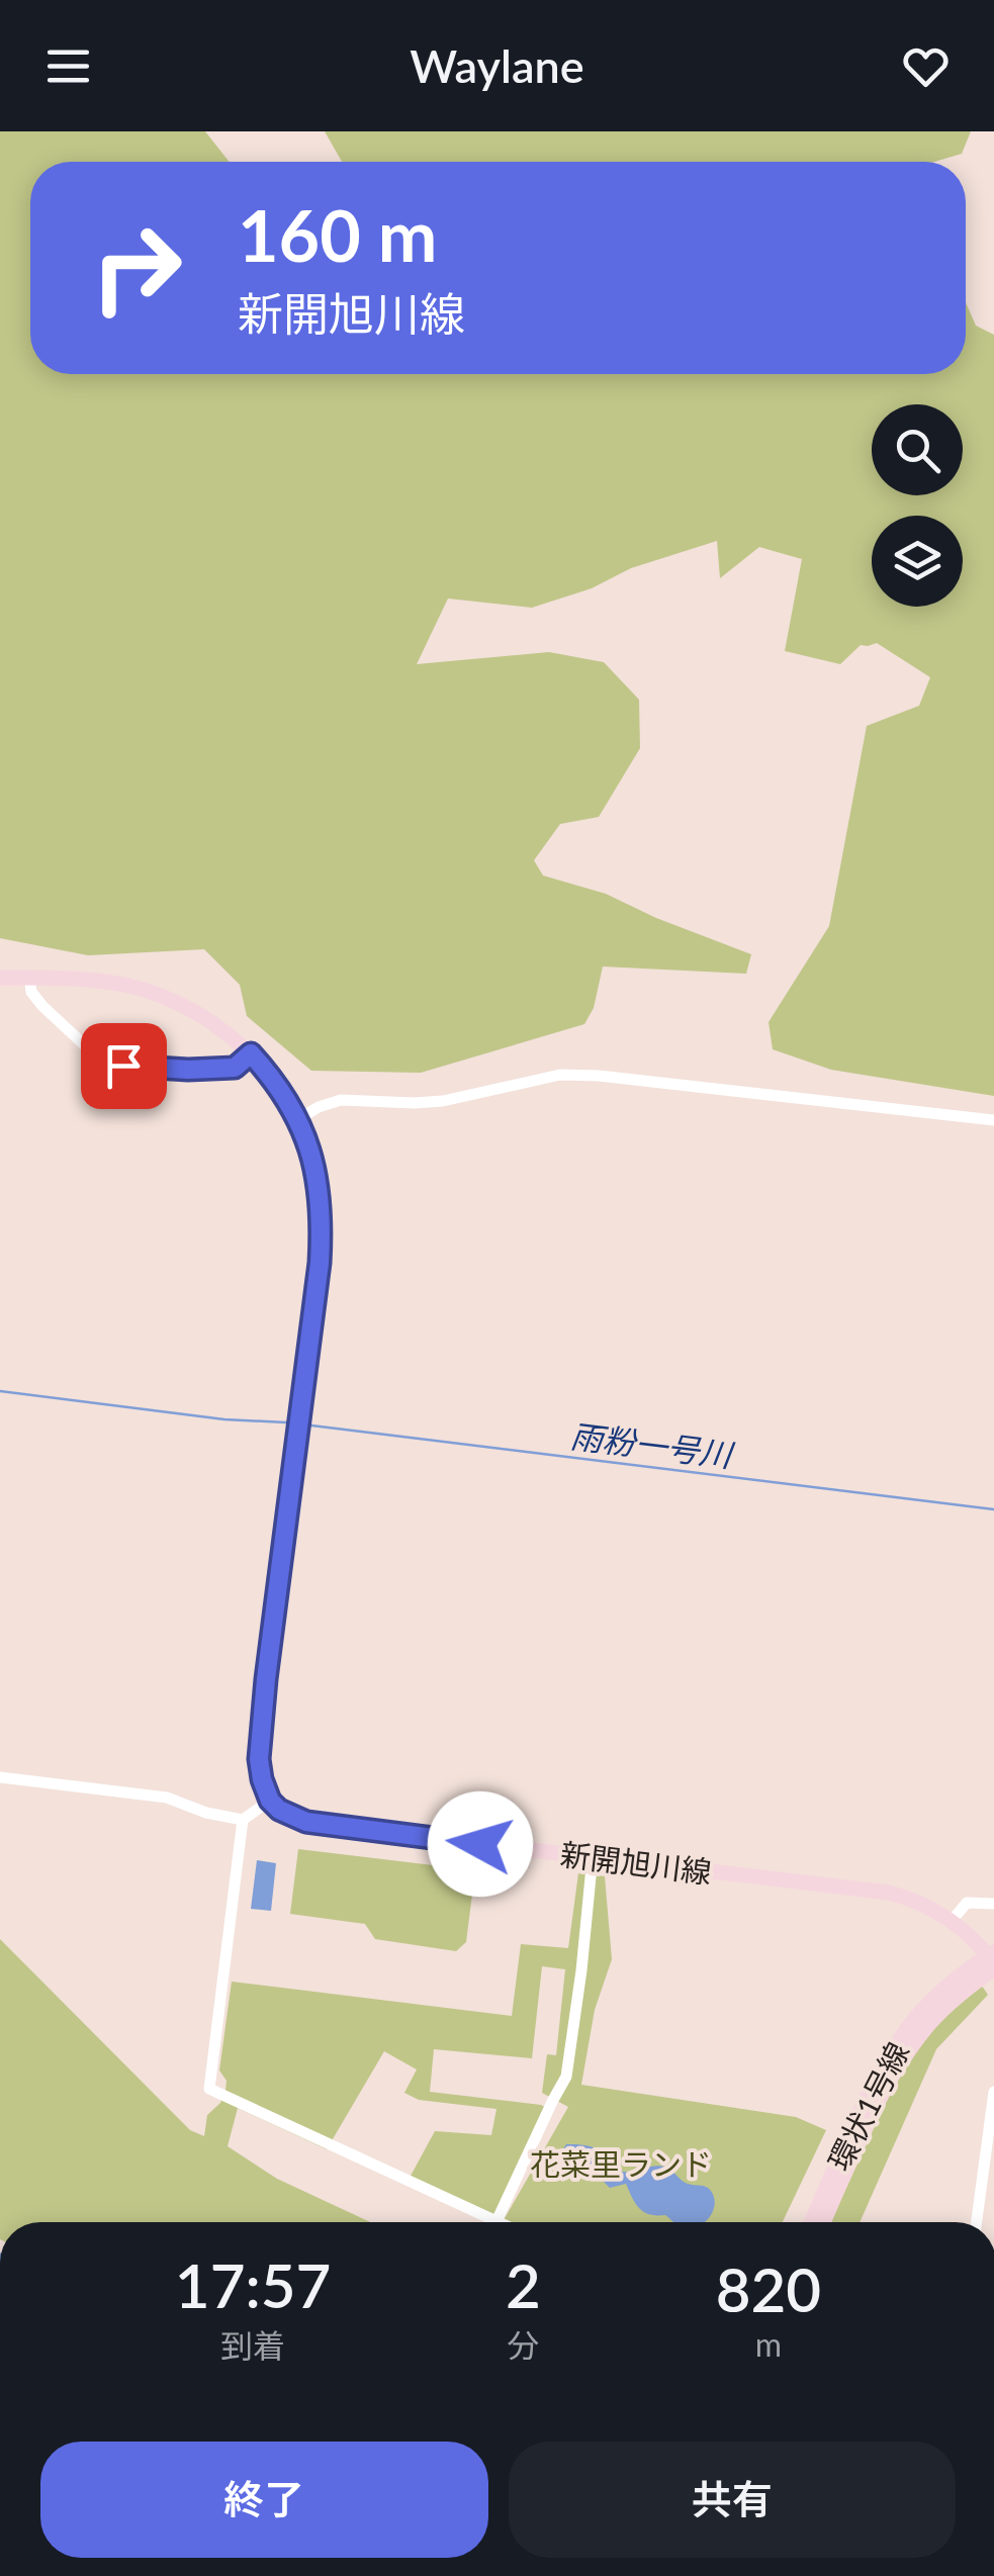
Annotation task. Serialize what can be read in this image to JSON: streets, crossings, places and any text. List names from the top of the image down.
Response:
{
  "streets": {
    "main road": ["新開旭川線", "環状1号線"]
  },
  "crossings": [
    ["新開旭川線", "環状1号線"]
  ],
  "water": ["雨粉一号川"],
  "parks": ["花菜里ランド"],
  "page": {
    "header": "Waylane",
    "turn": ["160 m", "新開旭川線"],
    "eta": [
      "17:57",
      "到着",
      "2",
      "分",
      "820",
      "m"
    ],
    "buttons": ["終了", "共有"]
  }
}
